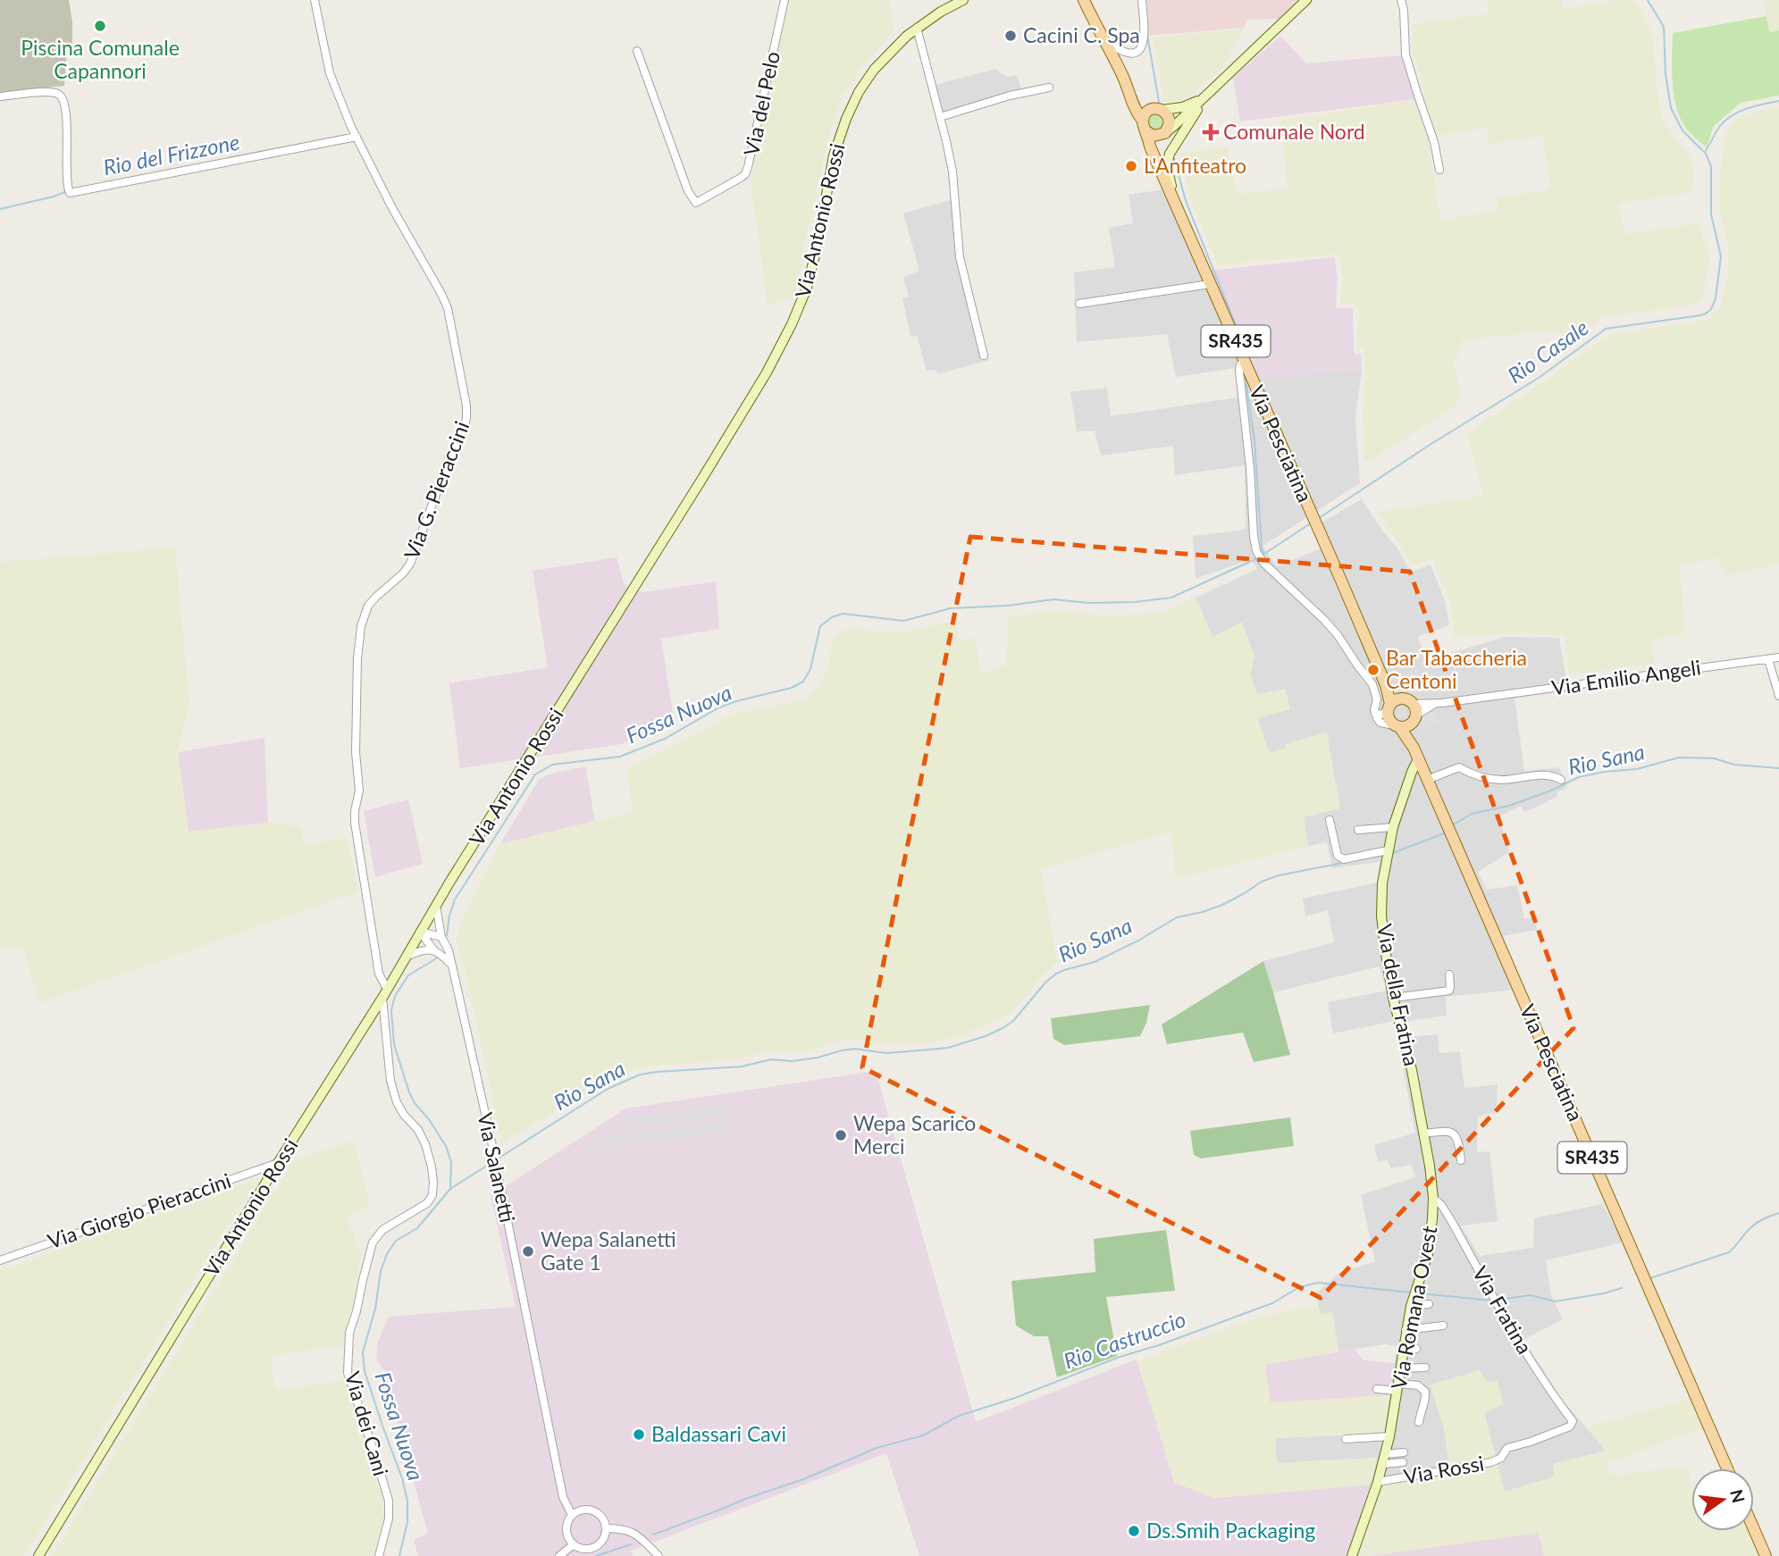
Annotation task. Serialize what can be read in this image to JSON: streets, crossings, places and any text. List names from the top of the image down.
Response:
{
  "streets": {
    "main road": [
      "Via Antonio Rossi",
      "SR435",
      "Via Pesciatina",
      "Via della Fratina",
      "Via Romana Ovest"
    ],
    "street": [
      "Via del Pelo",
      "Via G. Pieraccini",
      "Via Emilio Angeli",
      "Via Salanetti",
      "Via Giorgio Pieraccini",
      "Via Fratina",
      "Via dei Cani",
      "Via Rossi"
    ]
  },
  "crossings": [
    ["Via Antonio Rossi", "Via G. Pieraccini"],
    ["Via Antonio Rossi", "Via Salanetti"],
    ["Via Antonio Rossi", "Via Giorgio Pieraccini"],
    ["Via Antonio Rossi", "Via dei Cani"],
    ["Via Pesciatina", "Via Emilio Angeli"],
    ["Via Pesciatina", "Via della Fratina"],
    ["Via G. Pieraccini", "Via dei Cani"],
    ["Via della Fratina", "Via Romana Ovest"],
    ["Via della Fratina", "Via Fratina"],
    ["Via Romana Ovest", "Via Fratina"],
    ["Via Romana Ovest", "Via Rossi"],
    ["Via Fratina", "Via Rossi"]
  ],
  "water": [
    "Rio del Frizzone",
    "Rio Casale",
    "Fossa Nuova",
    "Rio Sana",
    "Rio Castruccio"
  ],
  "places": {
    "other": [
      "Piscina Comunale Capannori",
      "Cacini C. Spa",
      "L'Anfiteatro",
      "Bar Tabaccheria Centoni",
      "Wepa Scarico Merci",
      "Wepa Salanetti Gate 1",
      "Baldassari Cavi",
      "Ds.Smih Packaging"
    ],
    "health": ["Comunale Nord"]
  },
  "north": "right"
}
